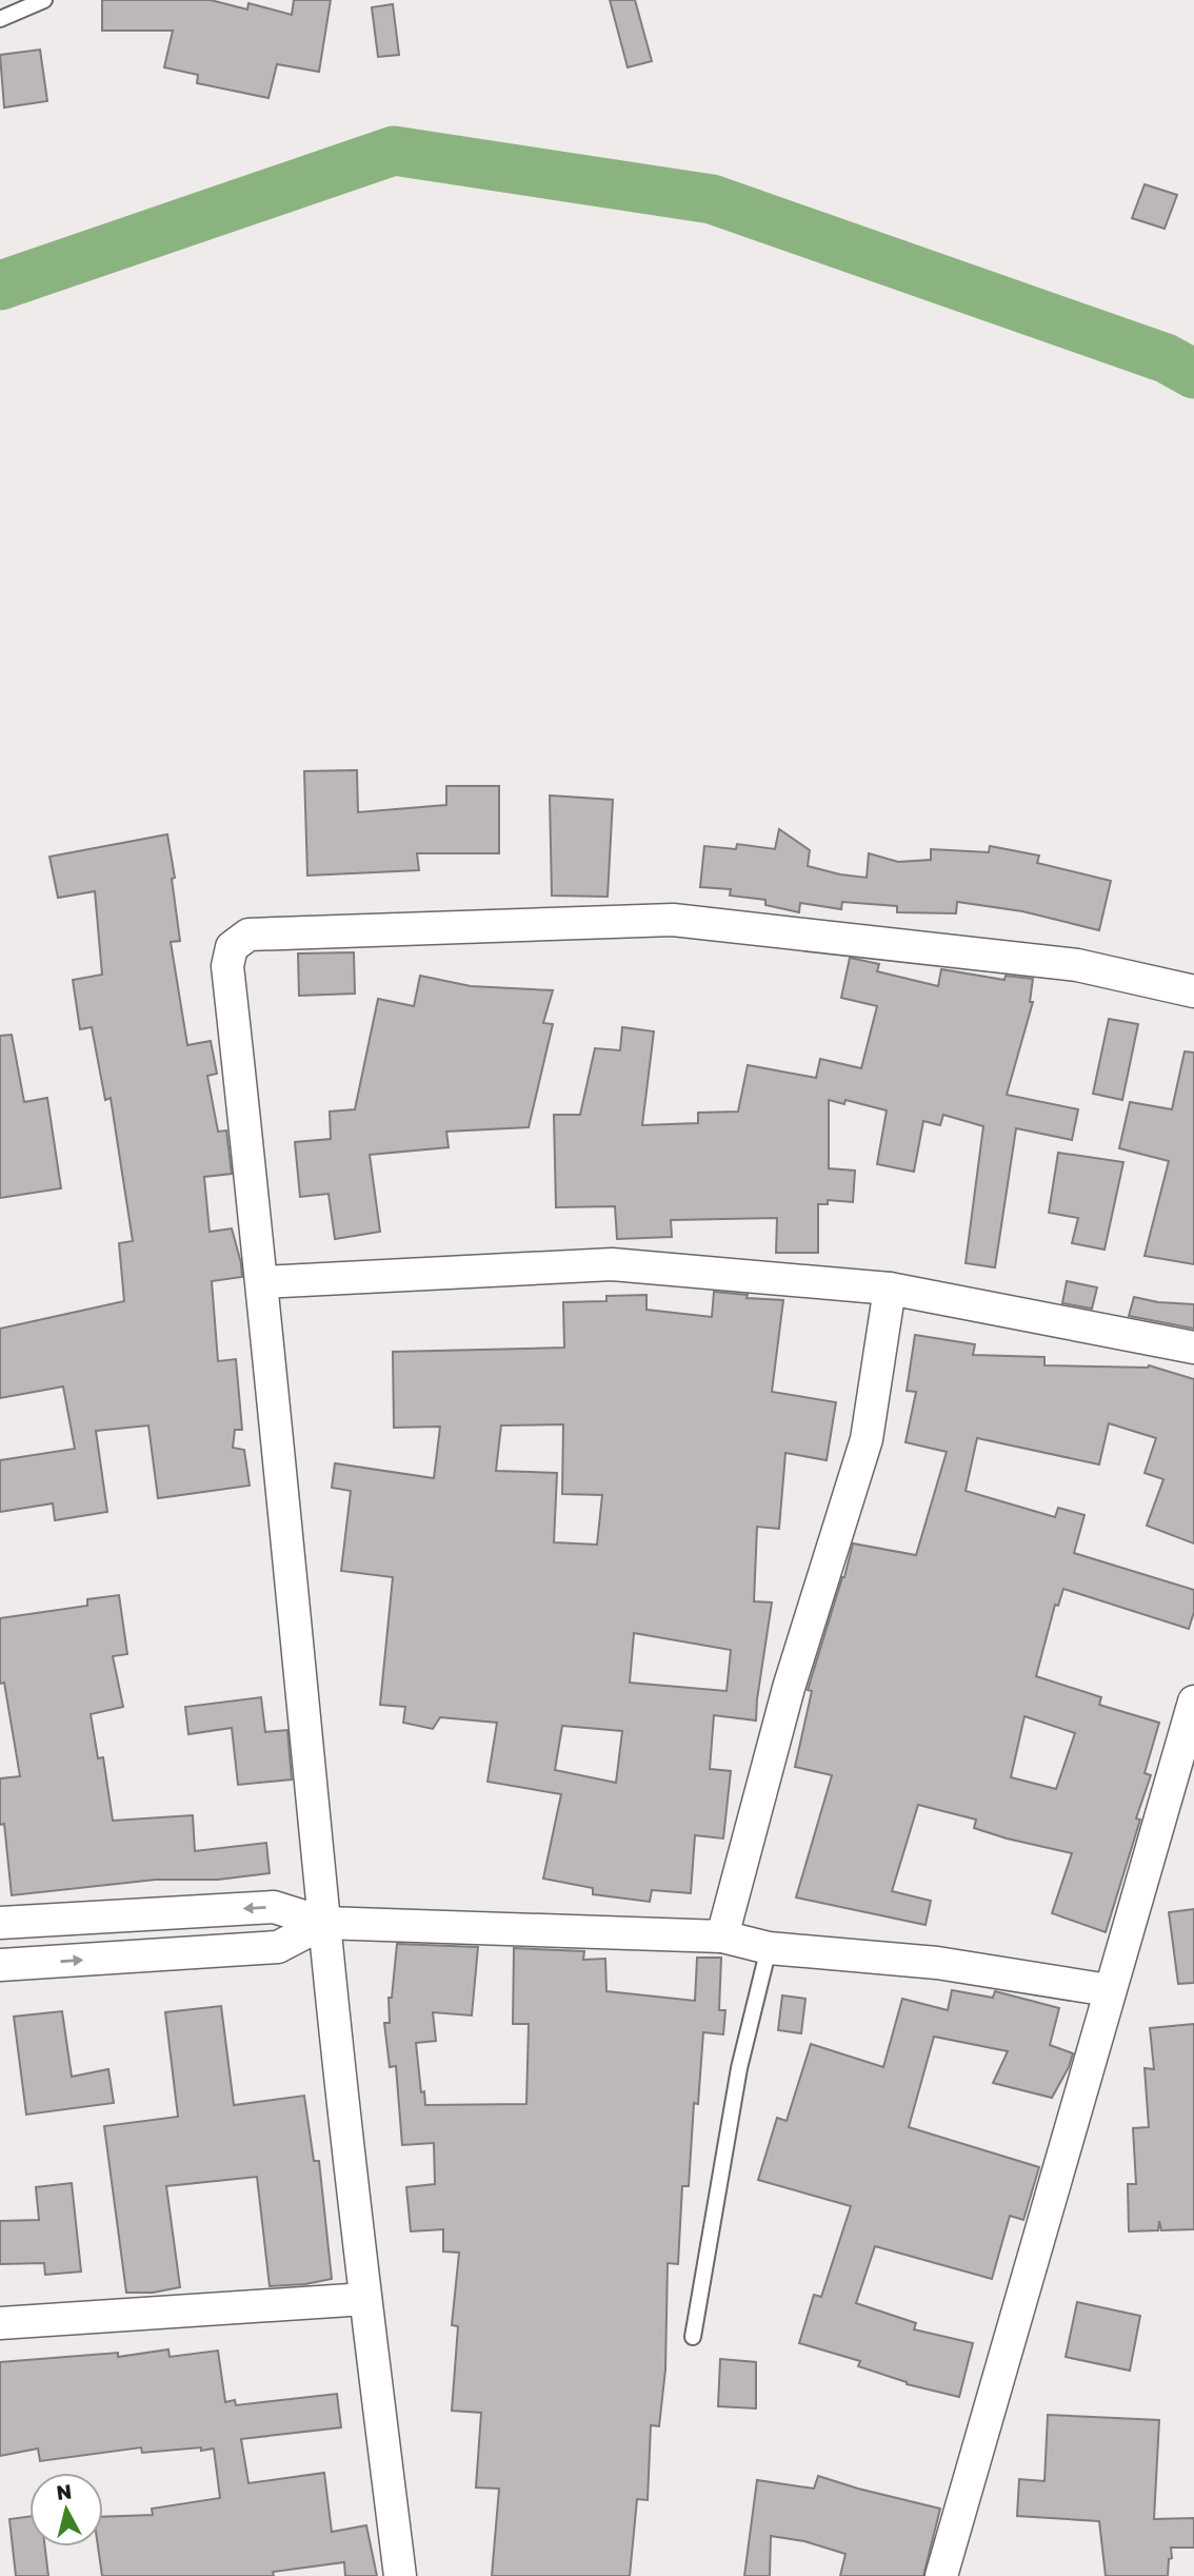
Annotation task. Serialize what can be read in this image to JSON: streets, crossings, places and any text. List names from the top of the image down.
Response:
{
  "north": "top"
}
